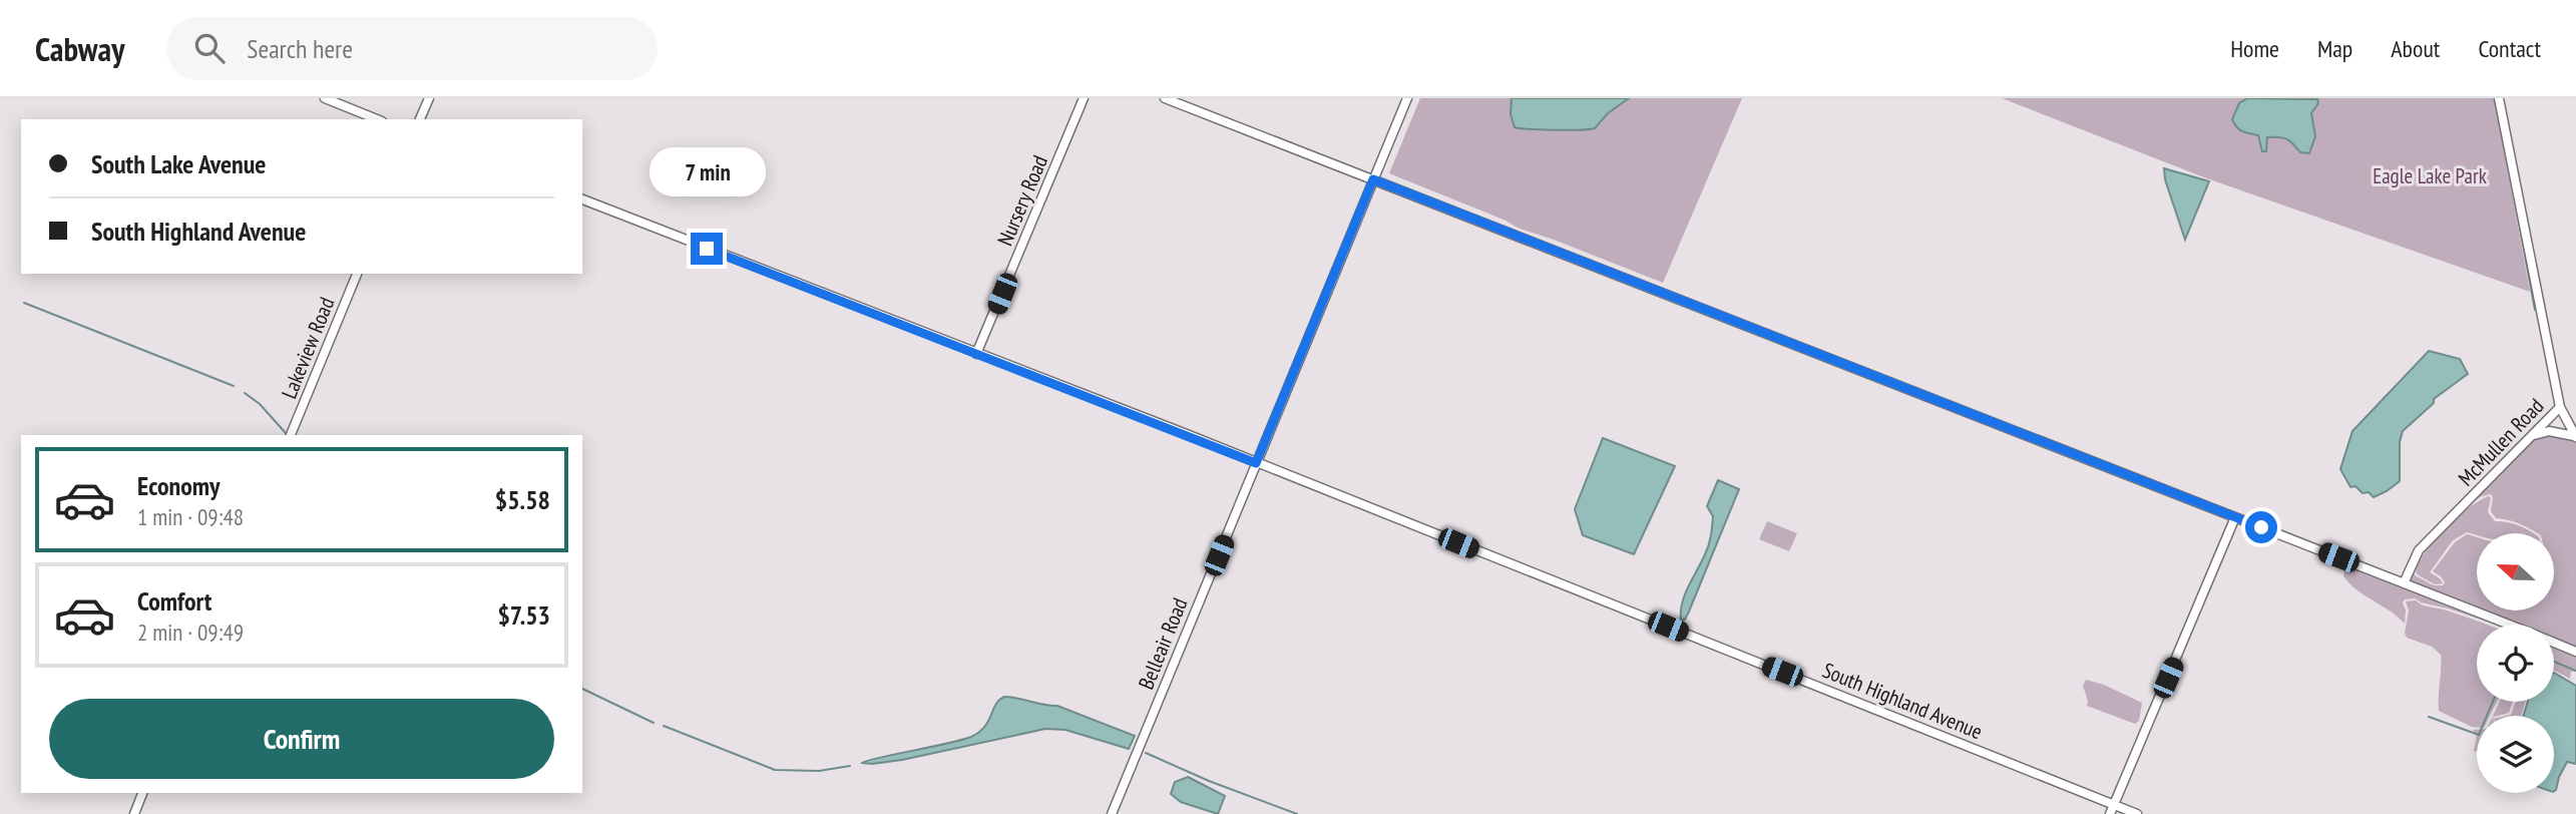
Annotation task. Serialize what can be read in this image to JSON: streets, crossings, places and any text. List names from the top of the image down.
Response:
{
  "streets": {
    "street": [
      "Nursery Road",
      "Lakeview Road",
      "McMullen Road",
      "Belleair Road",
      "South Highland Avenue"
    ]
  },
  "crossings": [
    ["Nursery Road", "South Highland Avenue"],
    ["Belleair Road", "South Highland Avenue"]
  ],
  "parks": ["Eagle Lake Park"],
  "north": "left",
  "page": {
    "header": "Cabway",
    "search": "Search here",
    "nav": [
      "Home",
      "Map",
      "About",
      "Contact"
    ],
    "banner": ["South Lake Avenue", "South Highland Avenue"],
    "bubble": "7 min",
    "list": [
      {
        "name": "Economy",
        "note": "1 min · 09:48",
        "value": "$5.58"
      },
      {
        "name": "Comfort",
        "note": "2 min · 09:49",
        "value": "$7.53"
      }
    ],
    "buttons": "Confirm"
  }
}
